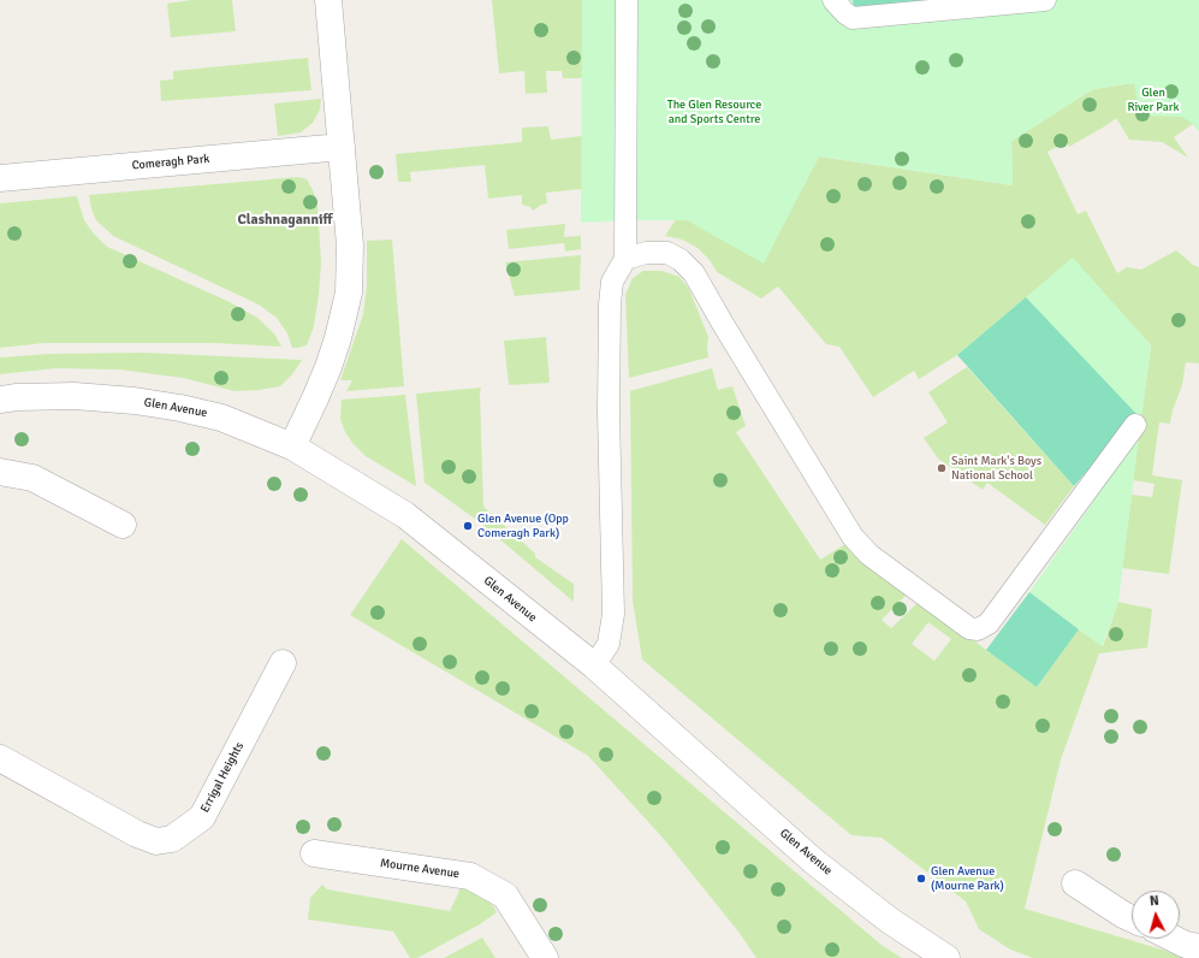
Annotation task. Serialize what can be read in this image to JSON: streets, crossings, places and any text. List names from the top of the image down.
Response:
{
  "streets": {
    "street": [
      "Comeragh Park",
      "Glen Avenue",
      "Errigal Heights",
      "Mourne Avenue"
    ]
  },
  "districts": ["Clashnaganniff"],
  "parks": ["Glen River Park", "The Glen Resource and Sports Centre"],
  "places": ["Saint Mark's Boys National School", "Glen Avenue (Opp Comeragh Park)", "Glen Avenue (Mourne Park)"],
  "north": "top"
}
